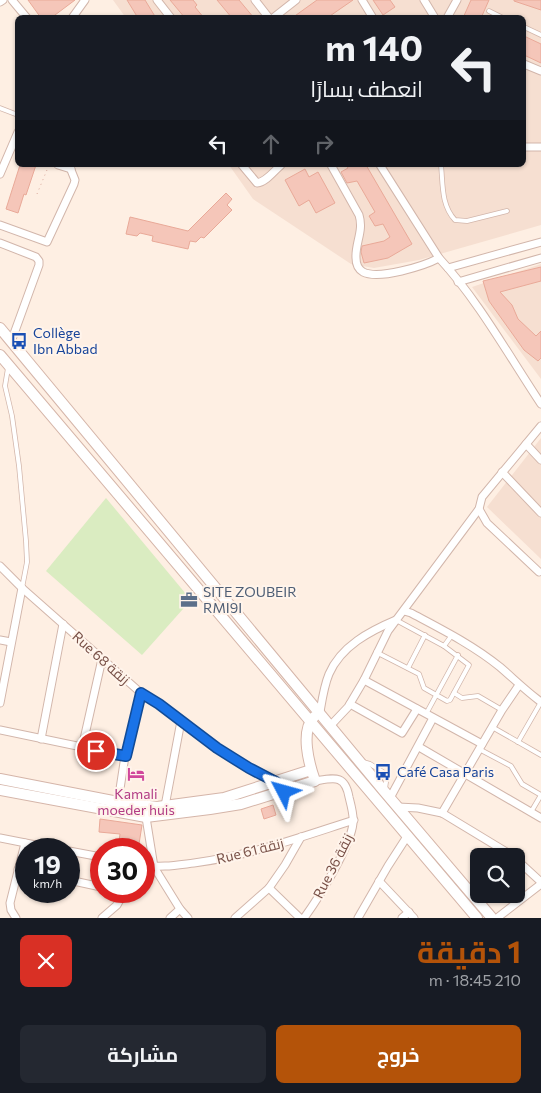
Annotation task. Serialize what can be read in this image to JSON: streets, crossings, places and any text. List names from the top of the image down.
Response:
{
  "streets": {
    "street": ["Rue 68 زنقة", "Rue 61 زنقة", "Rue 36 زنقة"]
  },
  "crossings": [
    ["Rue 61 زنقة", "Rue 36 زنقة"]
  ],
  "places": {
    "bus stop": ["Collège Ibn Abbad", "Café Casa Paris"],
    "office": ["SITE ZOUBEIR RMI9I"],
    "hotel": ["Kamali moeder huis"]
  },
  "page": {
    "turn": ["140 m", "انعطف يسارًا"],
    "speed": "19 km/h",
    "limit": "30",
    "heading": ["1 دقيقة", "210 m · 18:45"],
    "buttons": ["خروج", "مشاركة"]
  }
}
